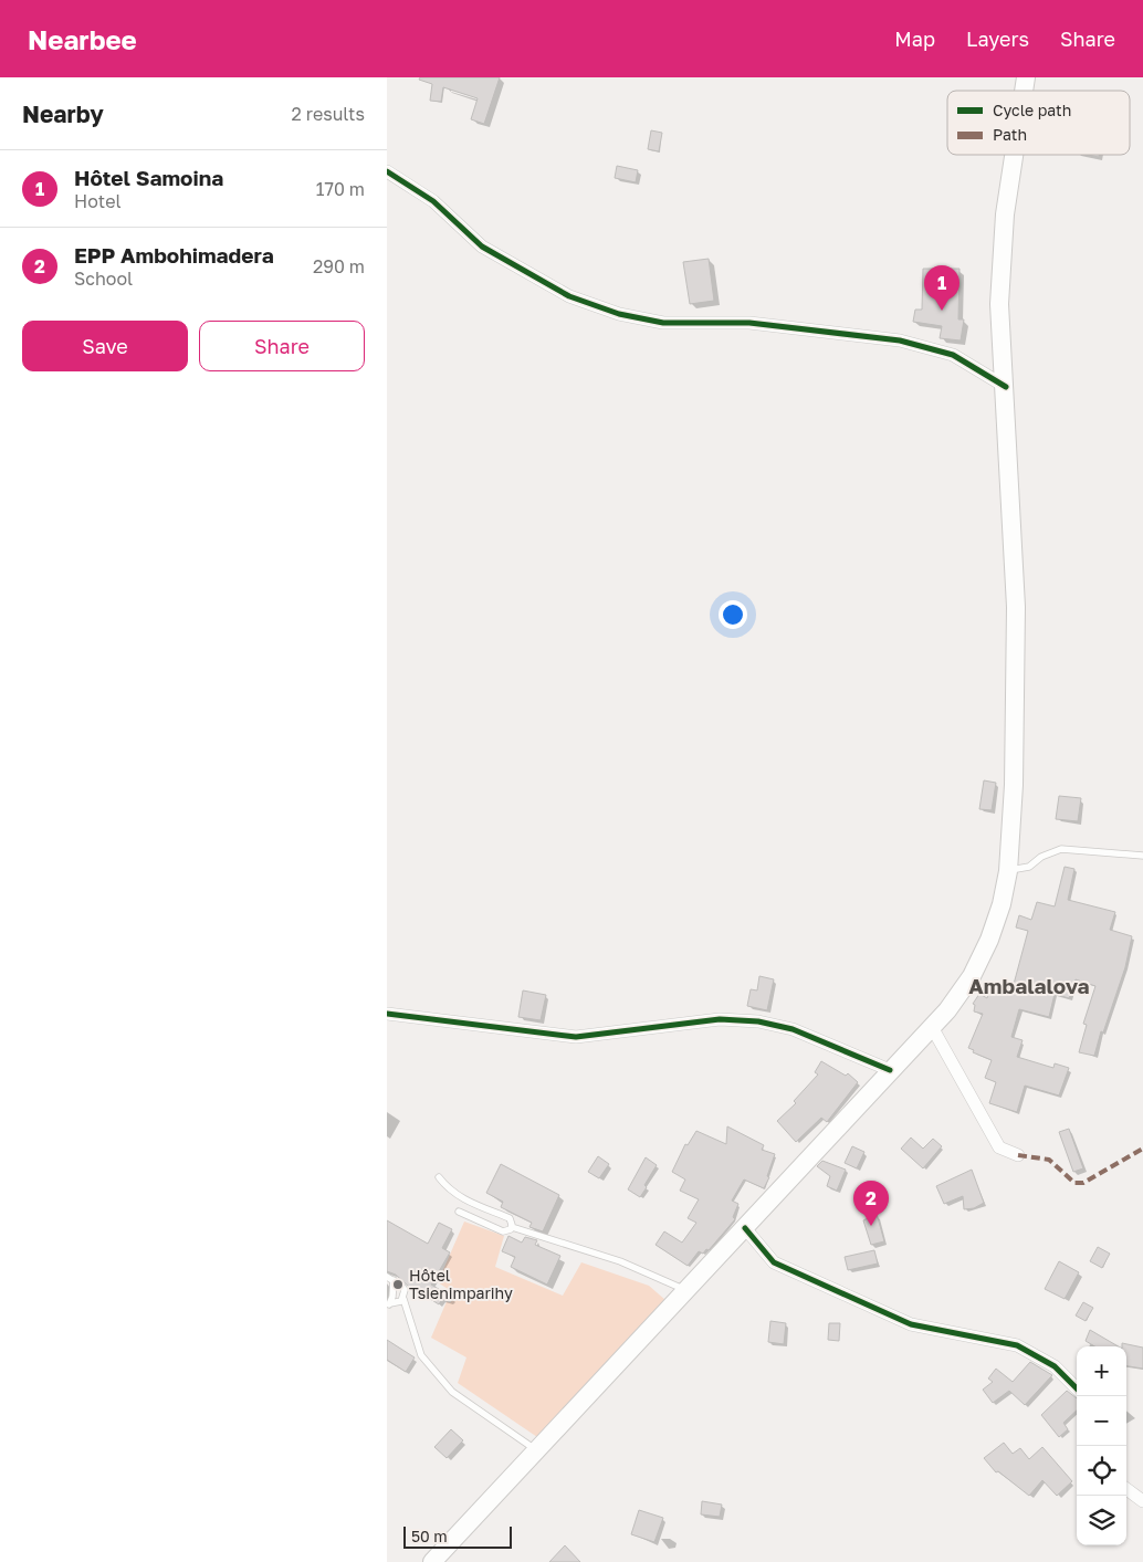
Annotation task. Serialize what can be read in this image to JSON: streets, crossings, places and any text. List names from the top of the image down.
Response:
{
  "districts": ["Ambalalova"],
  "places": ["Hôtel Tsienimparihy"],
  "legend": ["Cycle path", "Path"],
  "scale_bar": "50 m",
  "page": {
    "header": "Nearbee",
    "nav": ["Map", "Layers", "Share"],
    "heading": ["Nearby", "2 results"],
    "list": [
      {
        "mark": "1",
        "name": "Hôtel Samoina",
        "note": "Hotel",
        "value": "170 m"
      },
      {
        "mark": "2",
        "name": "EPP Ambohimadera",
        "note": "School",
        "value": "290 m"
      }
    ],
    "pins": ["1", "2"],
    "buttons": ["Save", "Share"],
    "map_buttons": ["+", "−"],
    "scale": "50 m"
  }
}
